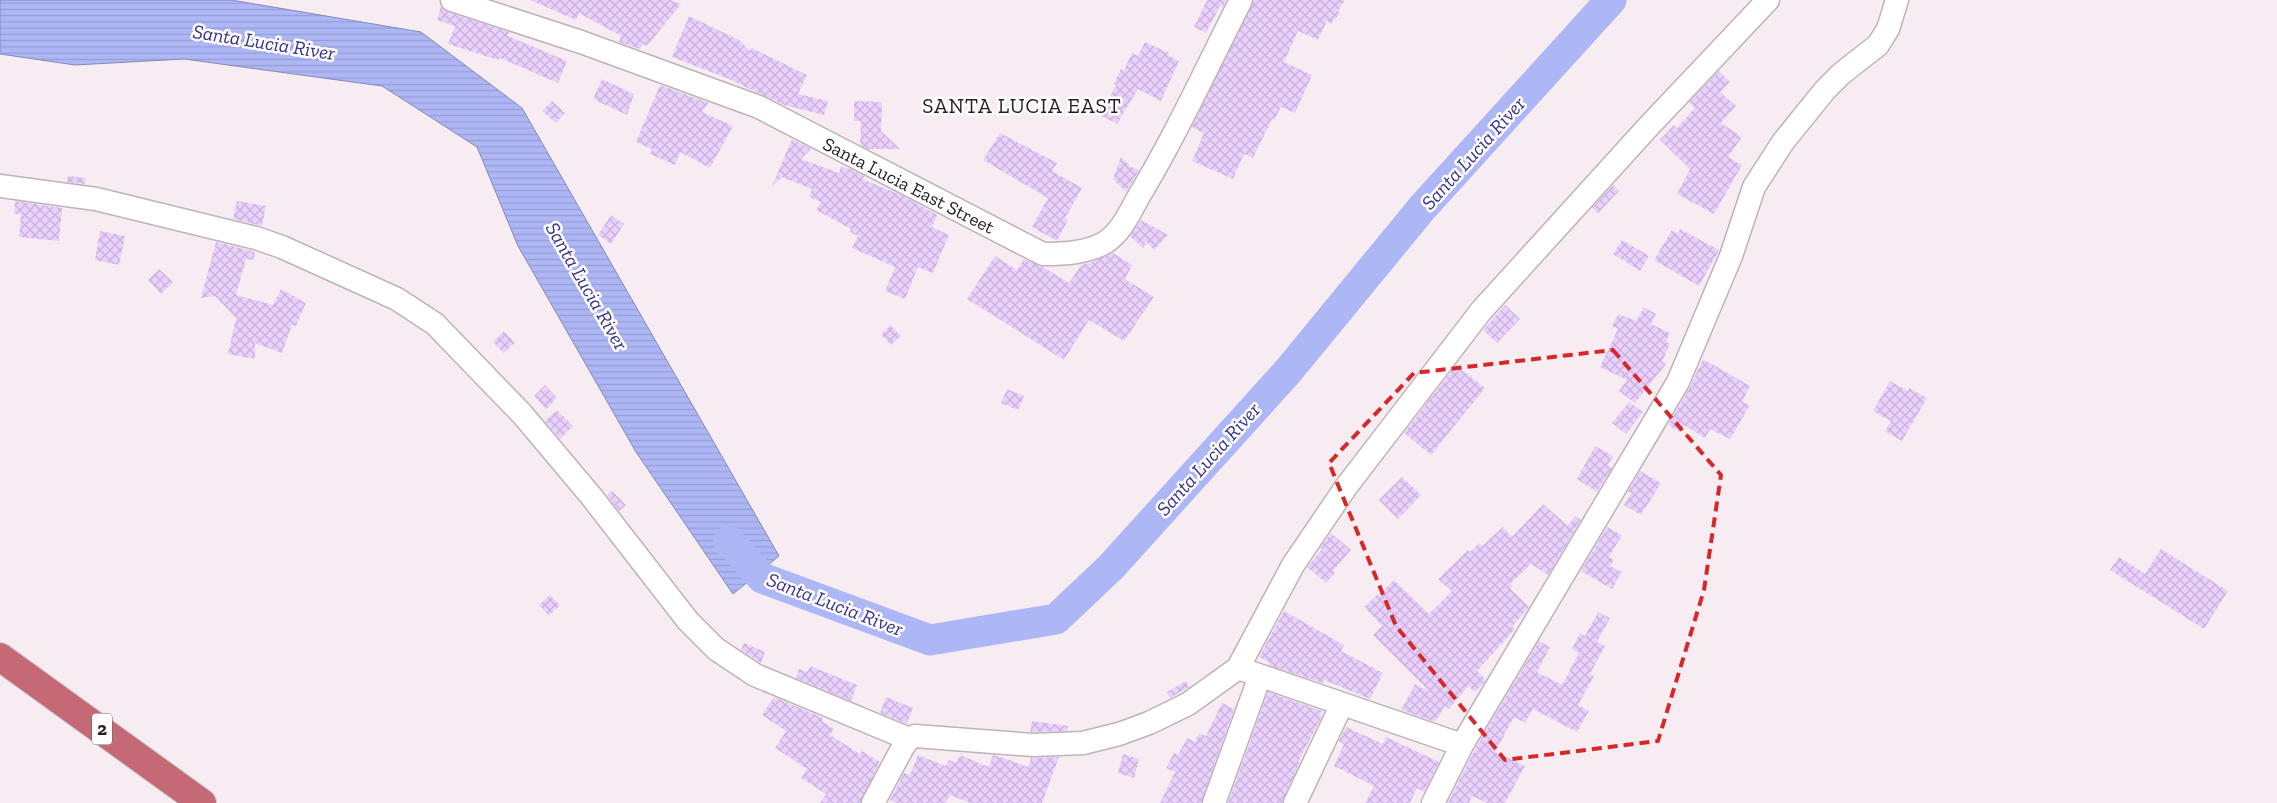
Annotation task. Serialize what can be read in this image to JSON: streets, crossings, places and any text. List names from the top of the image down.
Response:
{
  "streets": {
    "highway": ["2"],
    "street": ["Santa Lucia East Street"]
  },
  "districts": ["SANTA LUCIA EAST"],
  "water": ["Santa Lucia River"]
}
